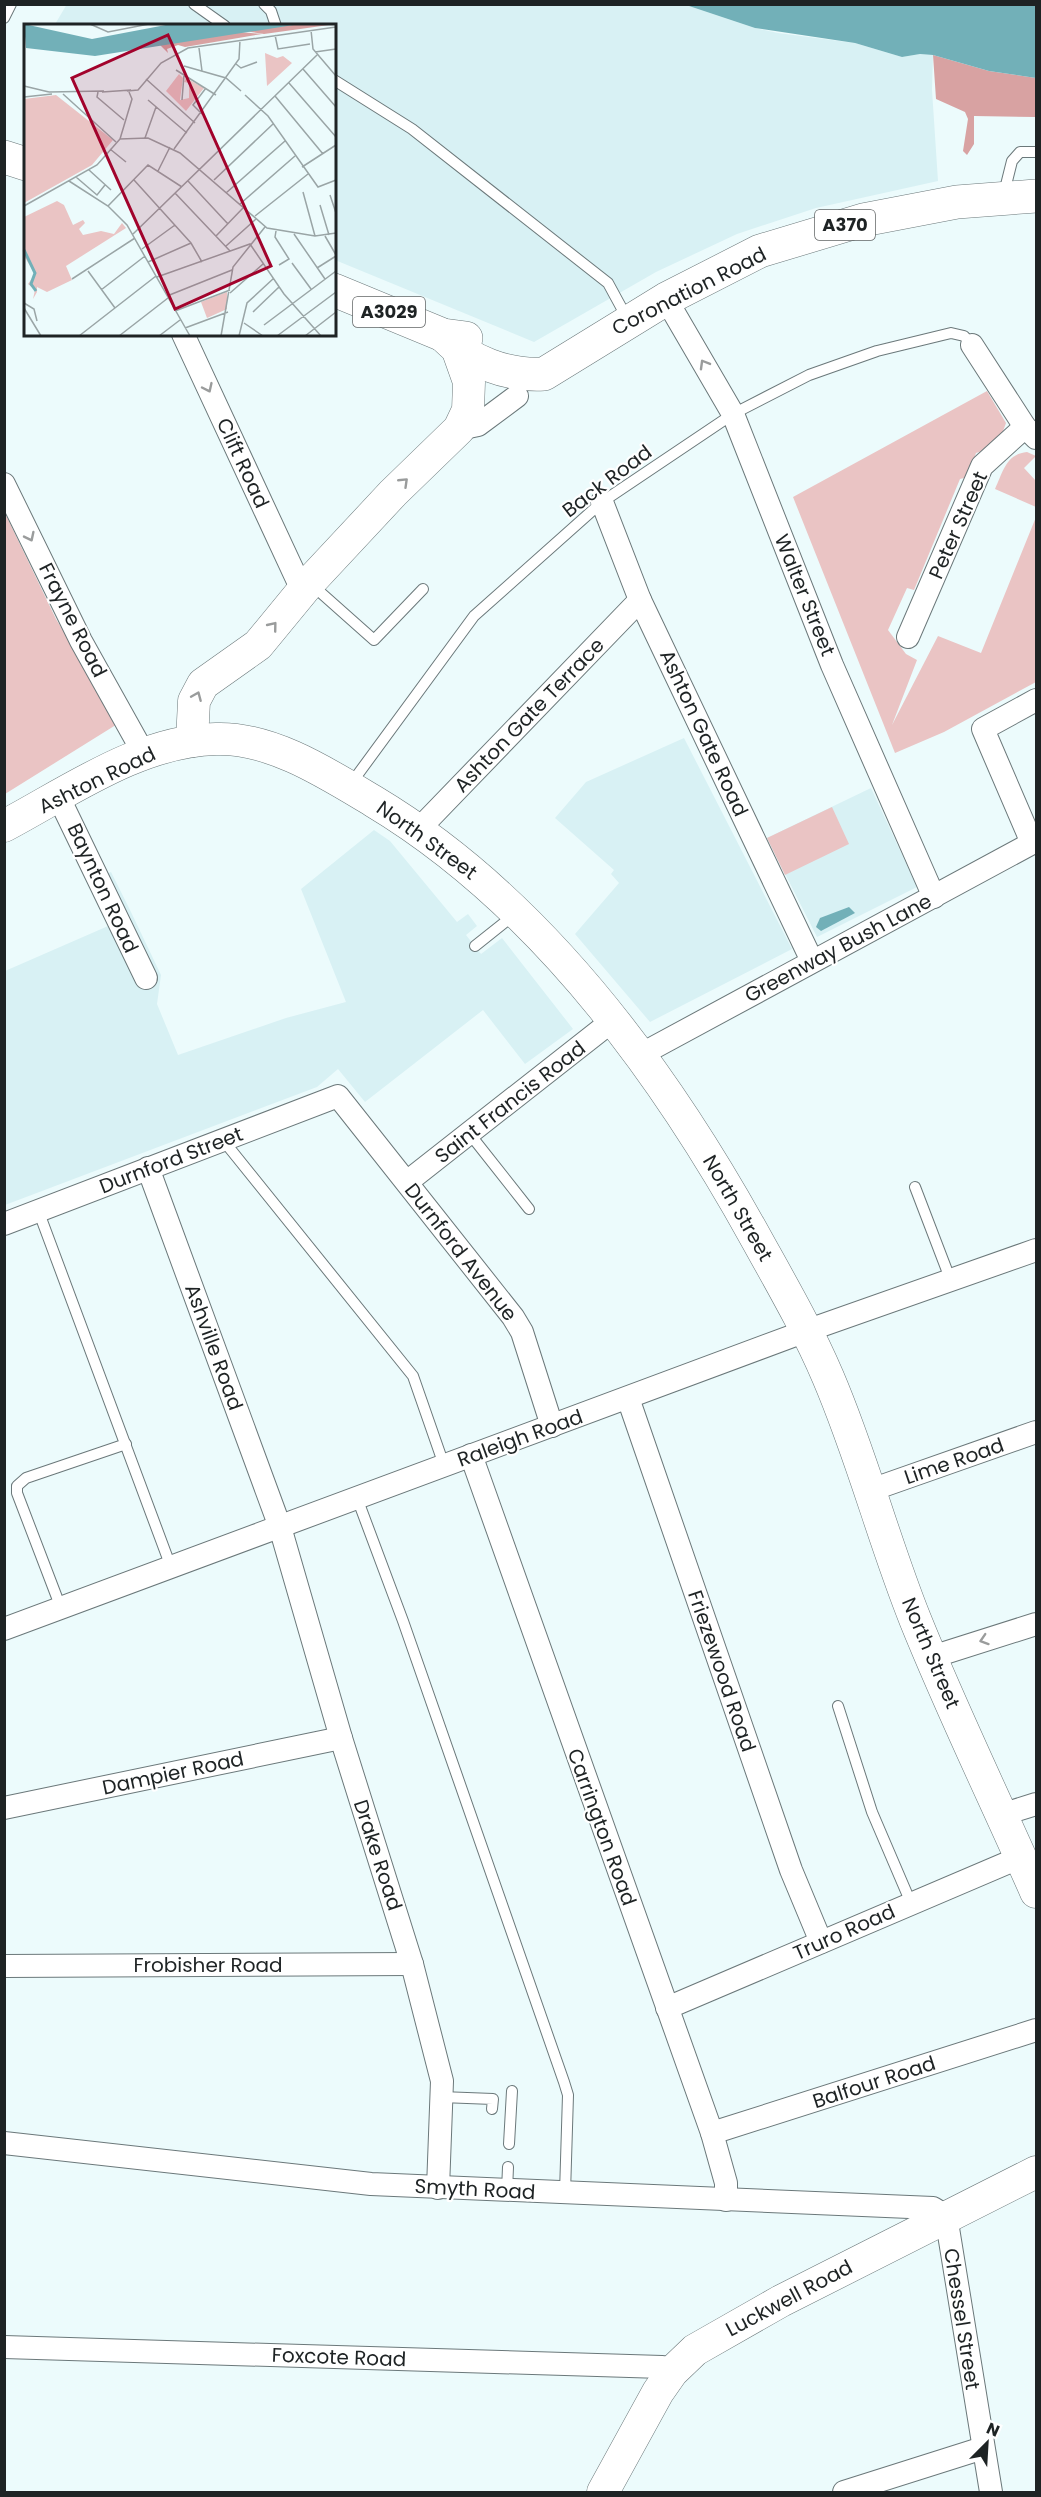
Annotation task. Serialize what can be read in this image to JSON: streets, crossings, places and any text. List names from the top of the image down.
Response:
{
  "streets": {
    "highway": ["A370", "Coronation Road", "A3029"],
    "main road": ["Ashton Road", "North Street", "Luckwell Road"],
    "street": [
      "Clift Road",
      "Peter Street",
      "Walter Street",
      "Frayne Road",
      "Ashton Gate Terrace",
      "Ashton Gate Road",
      "Baynton Road",
      "Greenway Bush Lane",
      "Saint Francis Road",
      "Durnford Street",
      "Durnford Avenue",
      "Ashville Road",
      "Raleigh Road",
      "Lime Road",
      "Friezewood Road",
      "Dampier Road",
      "Carrington Road",
      "Drake Road",
      "Truro Road",
      "Frobisher Road",
      "Balfour Road",
      "Smyth Road",
      "Chessel Street",
      "Foxcote Road"
    ],
    "lane": ["Back Road"]
  },
  "crossings": [
    ["Coronation Road", "A3029"],
    ["Coronation Road", "Walter Street"],
    ["Back Road", "Walter Street"],
    ["Back Road", "Ashton Gate Road"],
    ["Back Road", "North Street"],
    ["Walter Street", "Greenway Bush Lane"],
    ["Frayne Road", "Ashton Road"],
    ["Ashton Gate Terrace", "Ashton Gate Road"],
    ["Ashton Gate Terrace", "North Street"],
    ["Ashton Gate Road", "Greenway Bush Lane"],
    ["Ashton Road", "North Street"],
    ["Ashton Road", "Baynton Road"],
    ["North Street", "Greenway Bush Lane"],
    ["North Street", "Saint Francis Road"],
    ["North Street", "Raleigh Road"],
    ["North Street", "Lime Road"],
    ["North Street", "Truro Road"],
    ["Saint Francis Road", "Durnford Avenue"],
    ["Durnford Street", "Durnford Avenue"],
    ["Durnford Street", "Ashville Road"],
    ["Durnford Avenue", "Raleigh Road"],
    ["Ashville Road", "Raleigh Road"],
    ["Ashville Road", "Drake Road"],
    ["Raleigh Road", "Friezewood Road"],
    ["Raleigh Road", "Carrington Road"],
    ["Raleigh Road", "Drake Road"],
    ["Friezewood Road", "Truro Road"],
    ["Dampier Road", "Drake Road"],
    ["Carrington Road", "Truro Road"],
    ["Carrington Road", "Balfour Road"],
    ["Carrington Road", "Smyth Road"],
    ["Drake Road", "Frobisher Road"],
    ["Drake Road", "Smyth Road"],
    ["Smyth Road", "Luckwell Road"],
    ["Smyth Road", "Chessel Street"],
    ["Luckwell Road", "Chessel Street"],
    ["Luckwell Road", "Foxcote Road"]
  ],
  "one_way": ["Clift Road", "Frayne Road"],
  "north": "top right"
}
